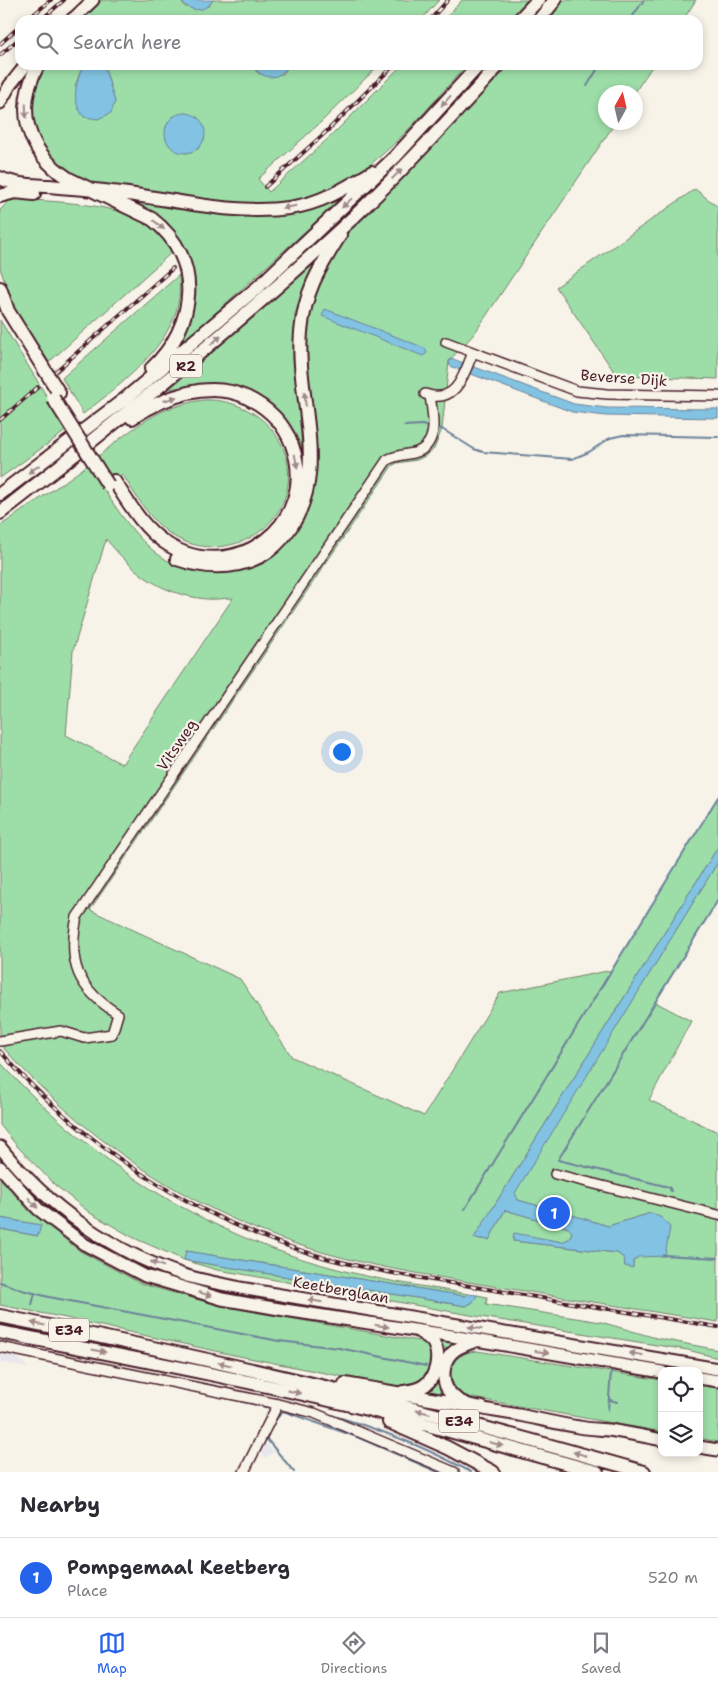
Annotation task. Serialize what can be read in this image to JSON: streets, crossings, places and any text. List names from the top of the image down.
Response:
{
  "streets": {
    "highway": ["R2", "E34"],
    "main road": ["Keetberglaan"],
    "street": ["Beverse Dijk", "Vitsweg"]
  },
  "crossings": [
    ["Beverse Dijk", "Vitsweg"]
  ],
  "north": "top",
  "page": {
    "search": "Search here",
    "pins": "1",
    "heading": "Nearby",
    "list": [
      {
        "mark": "1",
        "name": "Pompgemaal Keetberg",
        "note": "Place",
        "value": "520 m"
      }
    ],
    "nav": ["Map", "Directions", "Saved"]
  }
}
